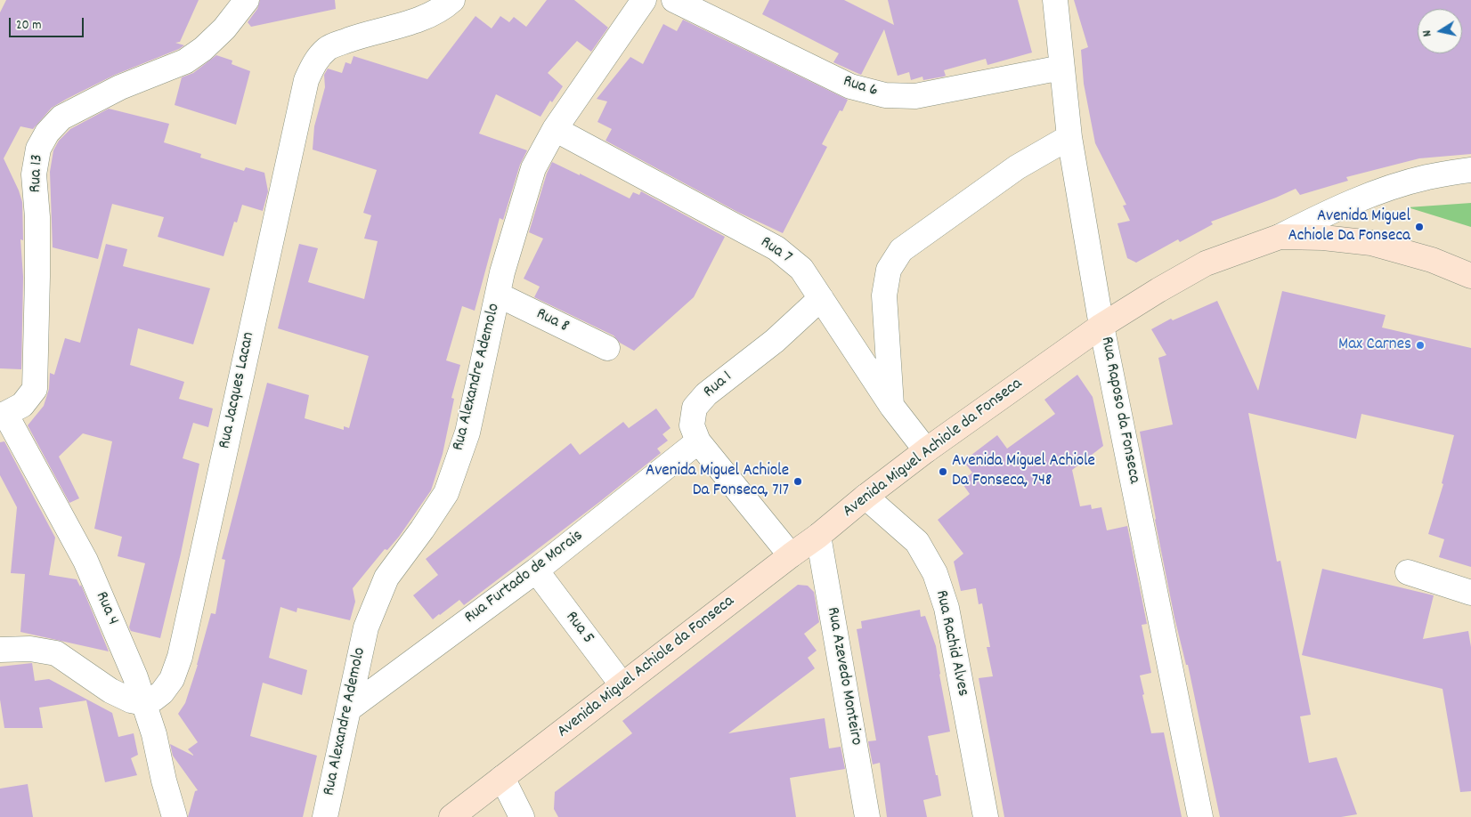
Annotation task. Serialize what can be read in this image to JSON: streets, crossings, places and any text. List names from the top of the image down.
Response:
{
  "streets": {
    "street": [
      "Rua 6",
      "Rua 13",
      "Rua 7",
      "Rua 8",
      "Rua Alexandre Ademolo",
      "Rua 1",
      "Rua Jacques Lacan",
      "Rua Raposo da Fonseca",
      "Avenida Miguel Achiole da Fonseca",
      "Rua Furtado de Morais",
      "Rua 4",
      "Rua 5",
      "Rua Rachid Alves",
      "Rua Azevedo Monteiro"
    ]
  },
  "crossings": [
    ["Rua 6", "Rua Raposo da Fonseca"],
    ["Rua 13", "Rua 4"],
    ["Rua 7", "Rua Alexandre Ademolo"],
    ["Rua 7", "Rua 1"],
    ["Rua 7", "Avenida Miguel Achiole da Fonseca"],
    ["Rua 8", "Rua Alexandre Ademolo"],
    ["Rua Alexandre Ademolo", "Rua Furtado de Morais"],
    ["Rua 1", "Avenida Miguel Achiole da Fonseca"],
    ["Rua 1", "Rua Furtado de Morais"],
    ["Rua Jacques Lacan", "Rua 4"],
    ["Rua Raposo da Fonseca", "Avenida Miguel Achiole da Fonseca"],
    ["Avenida Miguel Achiole da Fonseca", "Rua 5"],
    ["Avenida Miguel Achiole da Fonseca", "Rua Rachid Alves"],
    ["Avenida Miguel Achiole da Fonseca", "Rua Azevedo Monteiro"],
    ["Rua Furtado de Morais", "Rua 5"]
  ],
  "places": [
    "Avenida Miguel Achiole Da Fonseca",
    "Max Carnes",
    "Avenida Miguel Achiole Da Fonseca, 748",
    "Avenida Miguel Achiole Da Fonseca, 717"
  ],
  "scale_bar": "20 m",
  "north": "left"
}
